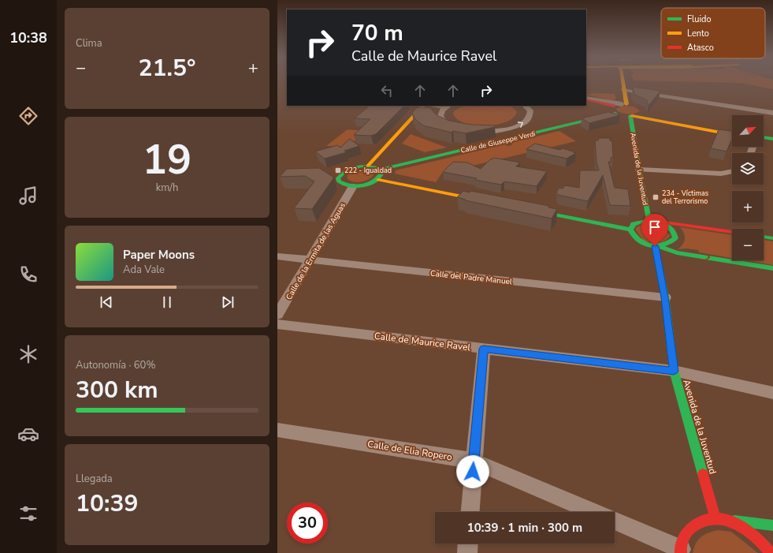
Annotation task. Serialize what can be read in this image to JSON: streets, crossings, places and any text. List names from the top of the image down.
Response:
{
  "streets": {
    "street": [
      "Calle de Giuseppe Verdi",
      "Avenida de la Juventud",
      "Calle de la Ermita de las Aguas",
      "Calle del Padre Manuel",
      "Calle de Maurice Ravel",
      "Calle de Elia Ropero"
    ]
  },
  "crossings": [
    ["Avenida de la Juventud", "Calle del Padre Manuel"],
    ["Avenida de la Juventud", "Calle de Maurice Ravel"],
    ["Calle de la Ermita de las Aguas", "Calle del Padre Manuel"]
  ],
  "places": {
    "transit": ["222 - Igualdad", "234 - Víctimas del Terrorismo"]
  },
  "legend": ["Fluido", "Lento", "Atasco"],
  "north": "top right",
  "page": {
    "tabs": "10:38",
    "tile": [
      "Clima",
      ["19", "km/h"],
      ["Autonomía · 60%", "300 km"],
      ["Llegada", "10:39"]
    ],
    "turn": ["70 m", "Calle de Maurice Ravel"],
    "heat": ["−", "21.5°", "+"],
    "map_buttons": ["+", "−"],
    "song": ["Paper Moons", "Ada Vale"],
    "limit": "30",
    "trip": "10:39 · 1 min · 300 m"
  }
}
